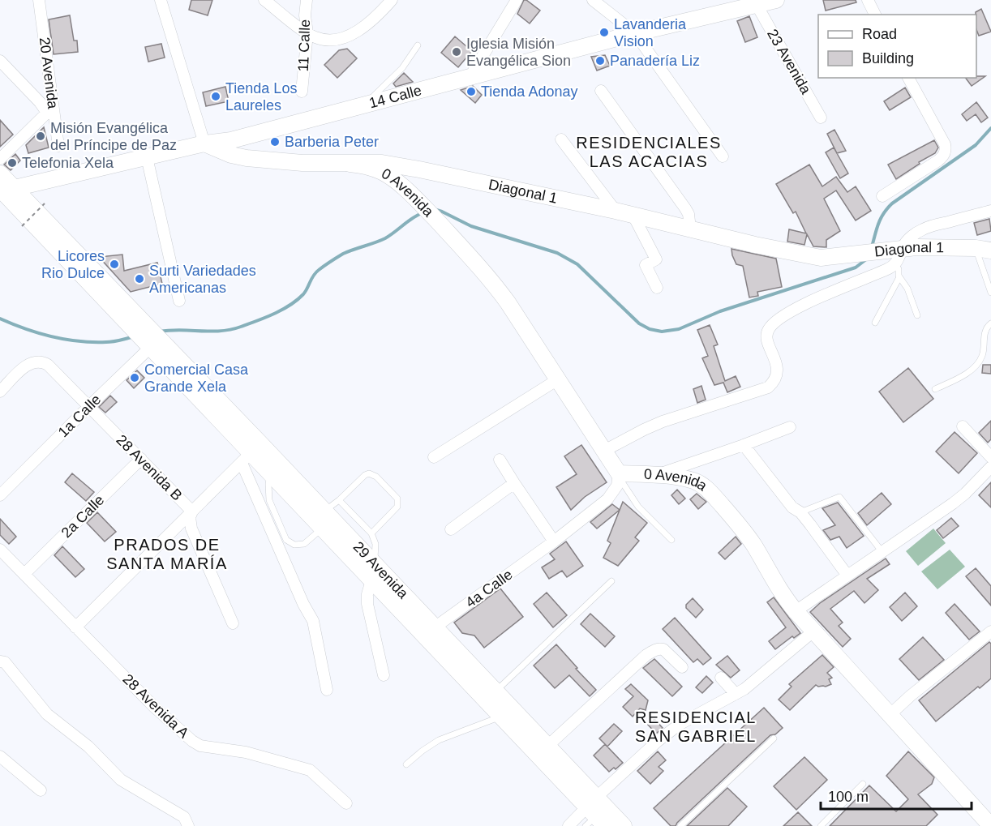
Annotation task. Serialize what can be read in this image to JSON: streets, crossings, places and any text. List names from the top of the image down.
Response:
{
  "streets": {
    "street": [
      "11 Calle",
      "23 Avenida",
      "20 Avenida",
      "14 Calle",
      "Diagonal 1",
      "0 Avenida",
      "1a Calle",
      "28 Avenida B",
      "2a Calle",
      "29 Avenida",
      "4a Calle",
      "28 Avenida A"
    ]
  },
  "crossings": [
    ["23 Avenida", "14 Calle"],
    ["14 Calle", "Diagonal 1"],
    ["14 Calle", "29 Avenida"],
    ["Diagonal 1", "0 Avenida"],
    ["0 Avenida", "4a Calle"],
    ["1a Calle", "28 Avenida B"],
    ["1a Calle", "29 Avenida"],
    ["28 Avenida B", "2a Calle"],
    ["2a Calle", "28 Avenida A"],
    ["29 Avenida", "4a Calle"]
  ],
  "districts": ["RESIDENCIALES LAS ACACIAS", "PRADOS DE SANTA MARÍA", "RESIDENCIAL SAN GABRIEL"],
  "places": [
    "Lavanderia Vision",
    "Iglesia Misión Evangélica Sion",
    "Panadería Liz",
    "Tienda Adonay",
    "Tienda Los Laureles",
    "Misión Evangélica del Príncipe de Paz",
    "Barberia Peter",
    "Telefonia Xela",
    "Licores Rio Dulce",
    "Surti Variedades Americanas",
    "Comercial Casa Grande Xela"
  ],
  "legend": ["Road", "Building"],
  "scale_bar": "100 m"
}
